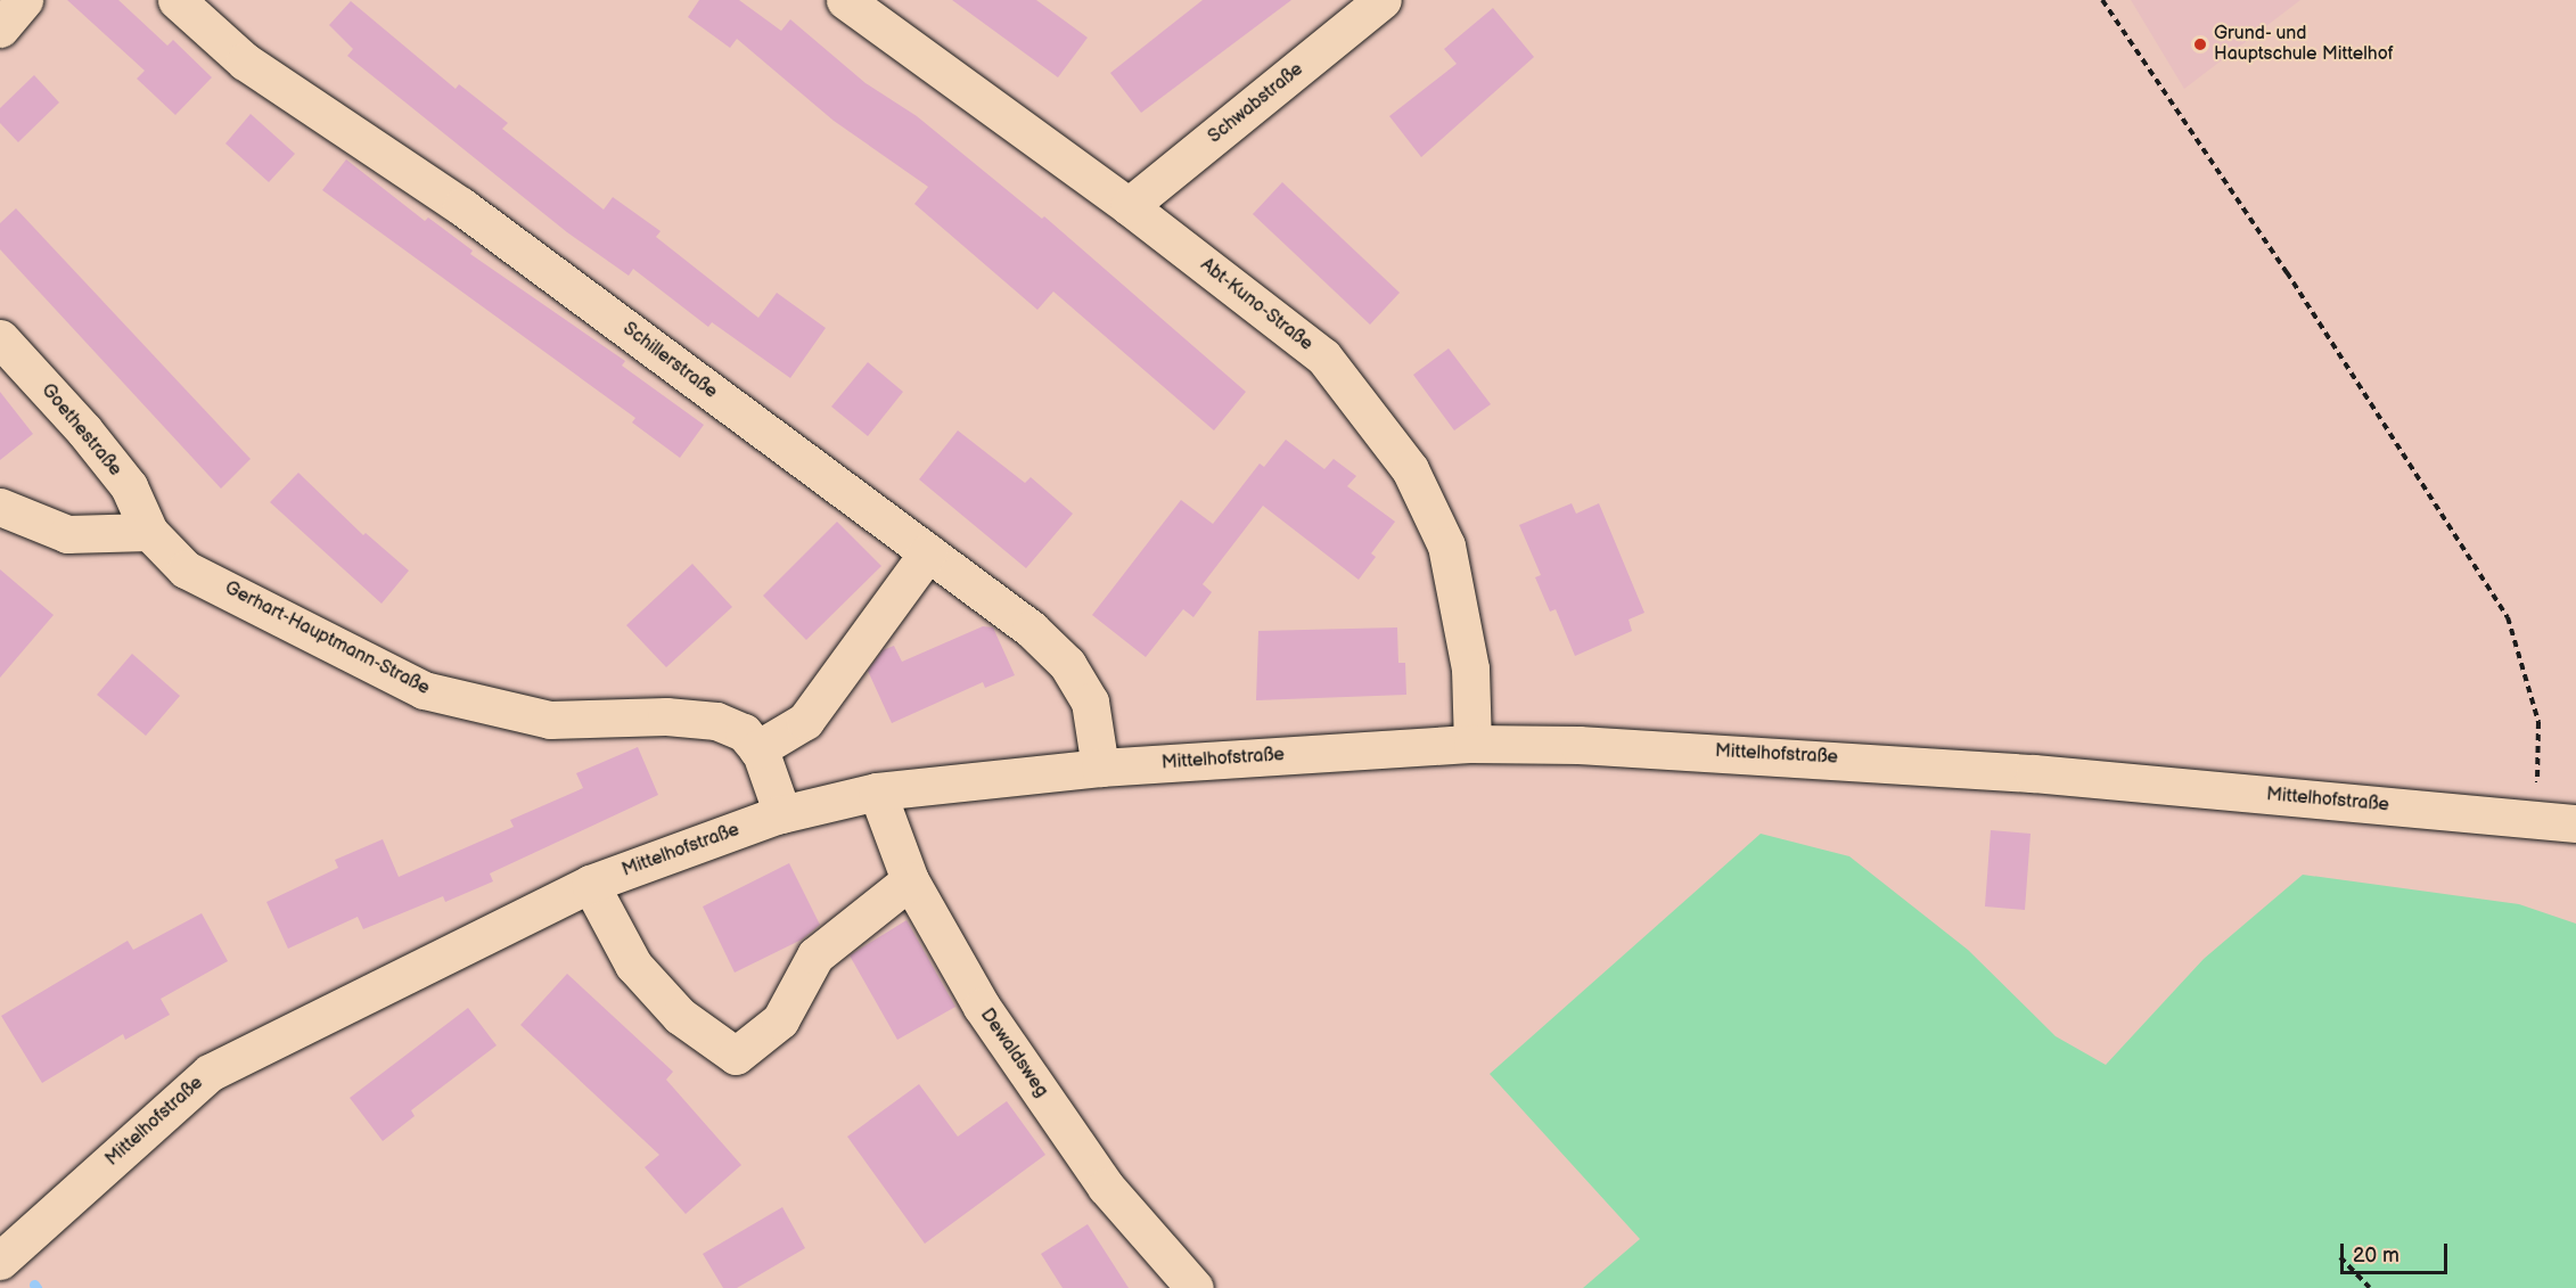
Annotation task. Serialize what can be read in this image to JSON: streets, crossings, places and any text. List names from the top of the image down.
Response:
{
  "streets": {
    "street": [
      "Schwabstraße",
      "Abt-Kuno-Straße",
      "Schillerstraße",
      "Goethestraße",
      "Gerhart-Hauptmann-Straße",
      "Mittelhofstraße",
      "Dewaldsweg"
    ]
  },
  "crossings": [
    ["Schwabstraße", "Abt-Kuno-Straße"],
    ["Abt-Kuno-Straße", "Mittelhofstraße"],
    ["Schillerstraße", "Mittelhofstraße"],
    ["Goethestraße", "Gerhart-Hauptmann-Straße"],
    ["Gerhart-Hauptmann-Straße", "Mittelhofstraße"],
    ["Mittelhofstraße", "Dewaldsweg"]
  ],
  "places": ["Grund- und Hauptschule Mittelhof"],
  "scale_bar": "20 m"
}
